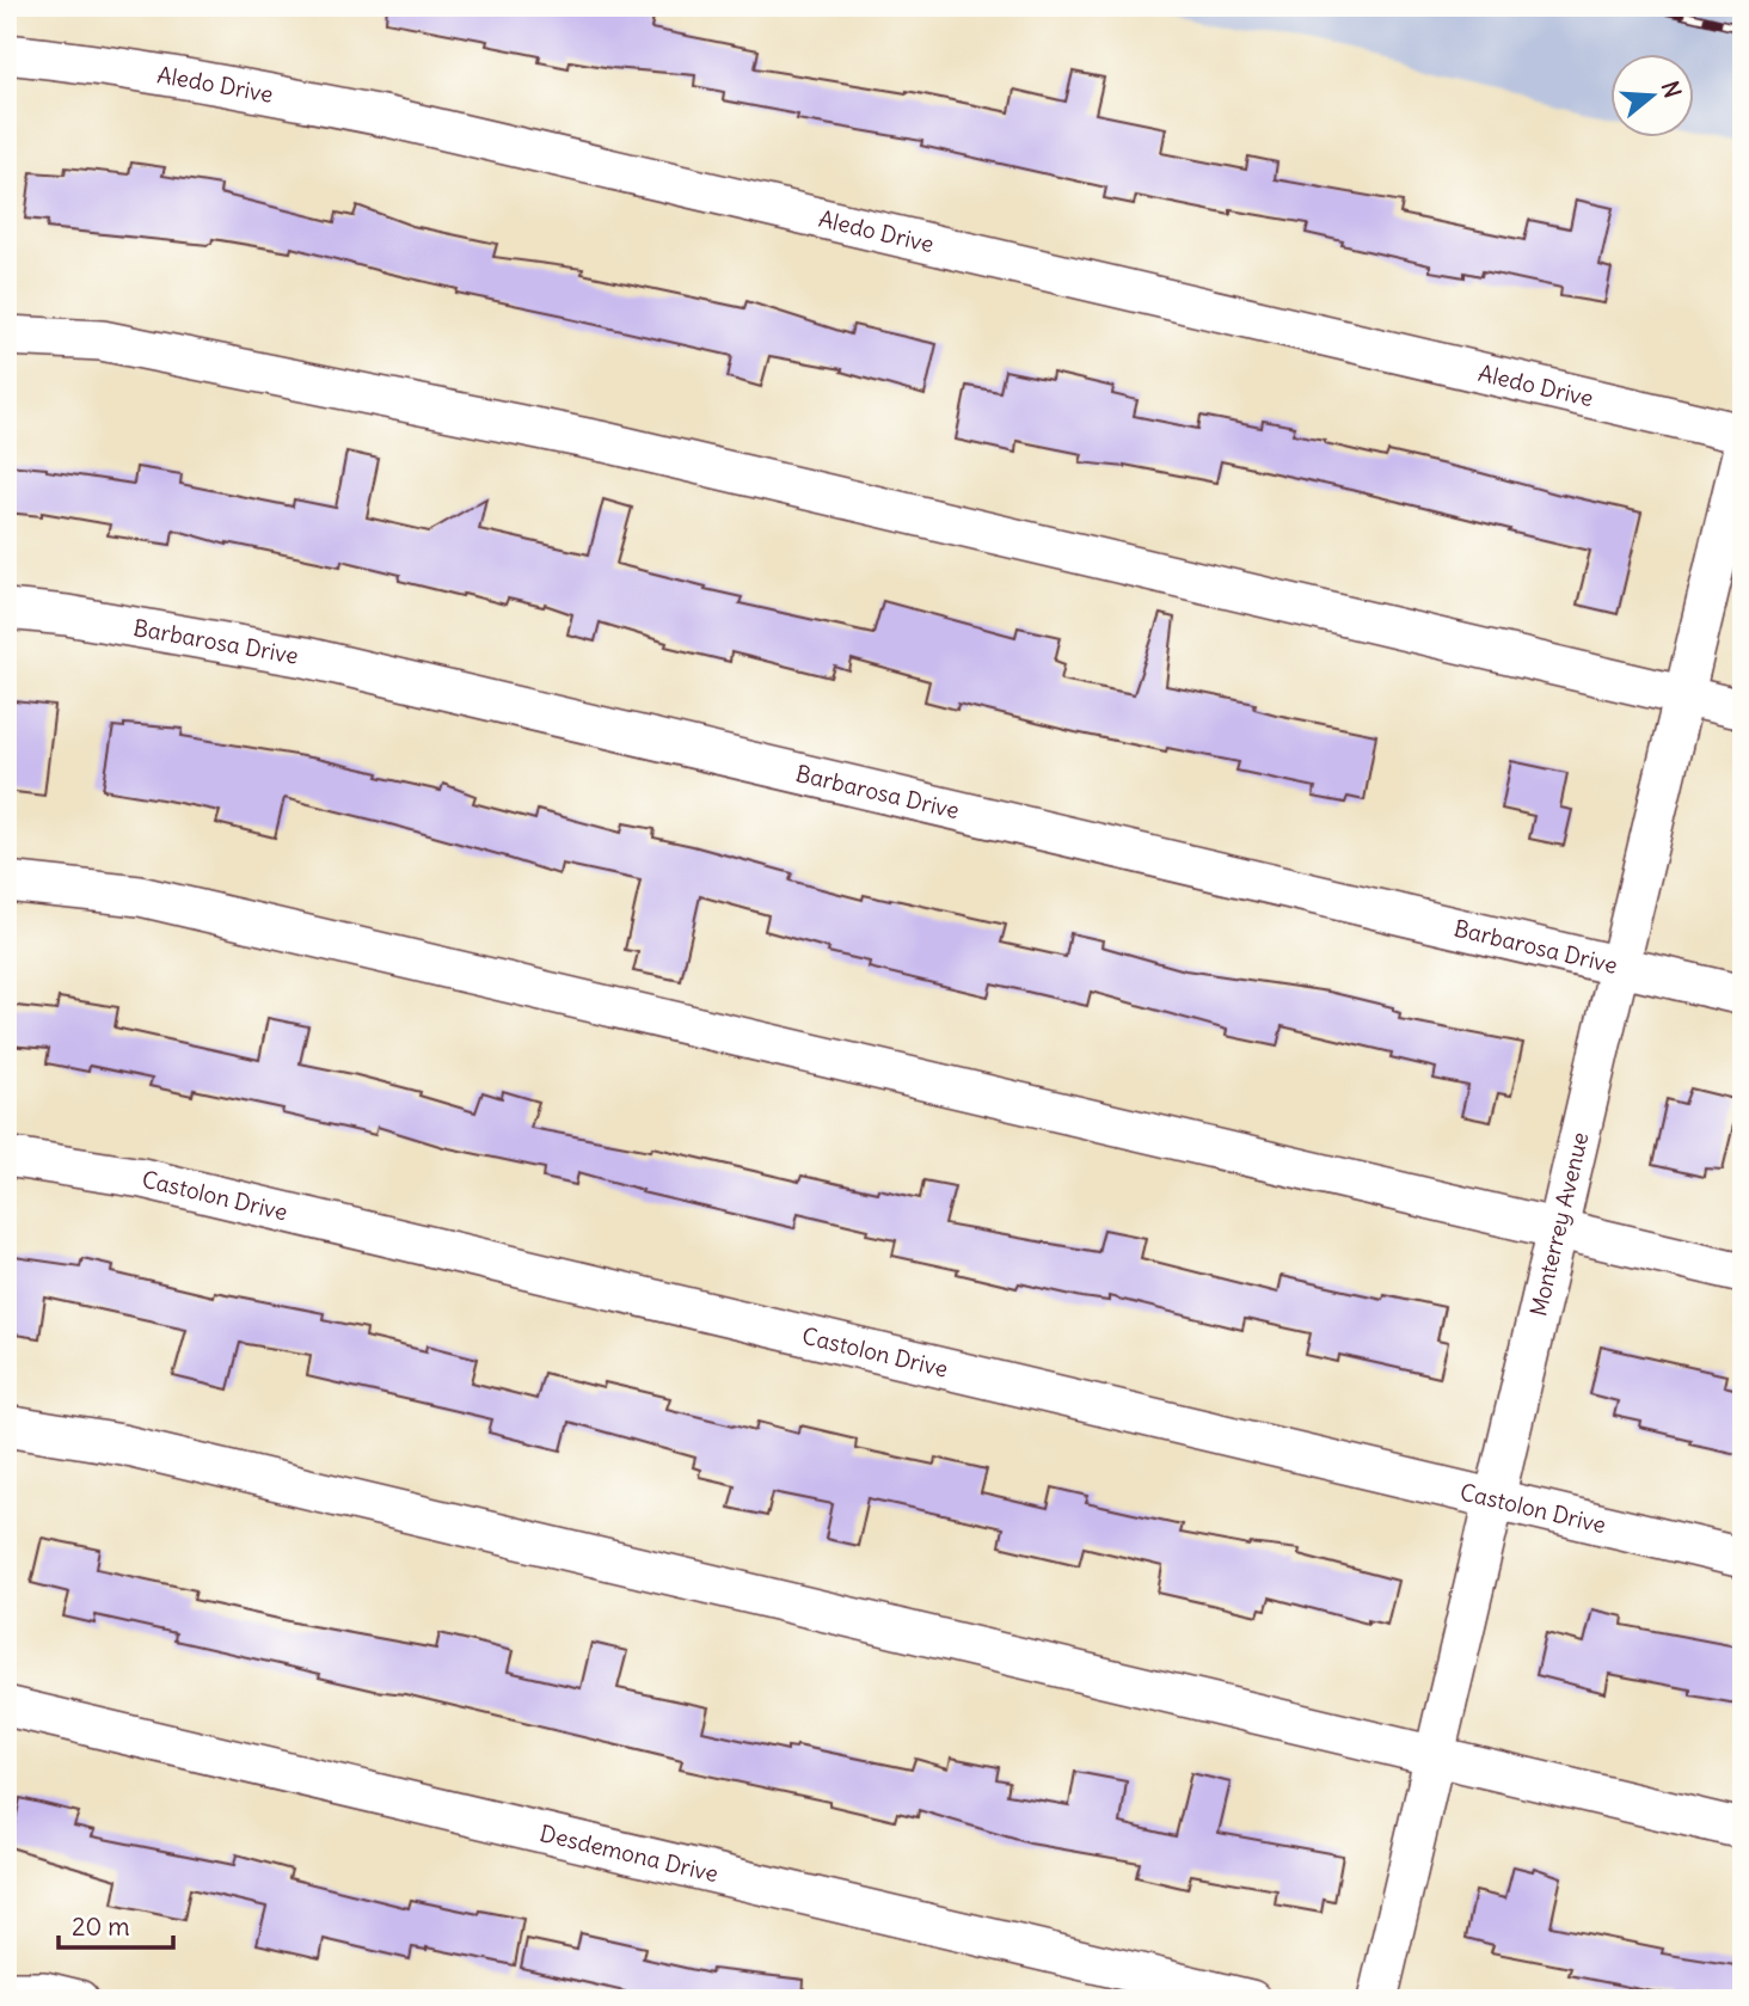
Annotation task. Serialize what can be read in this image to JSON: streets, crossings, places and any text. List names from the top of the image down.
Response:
{
  "streets": {
    "street": [
      "Aledo Drive",
      "Barbarosa Drive",
      "Castolon Drive",
      "Monterrey Avenue",
      "Desdemona Drive"
    ]
  },
  "crossings": [
    ["Barbarosa Drive", "Monterrey Avenue"],
    ["Castolon Drive", "Monterrey Avenue"]
  ],
  "scale_bar": "20 m",
  "north": "right"
}
